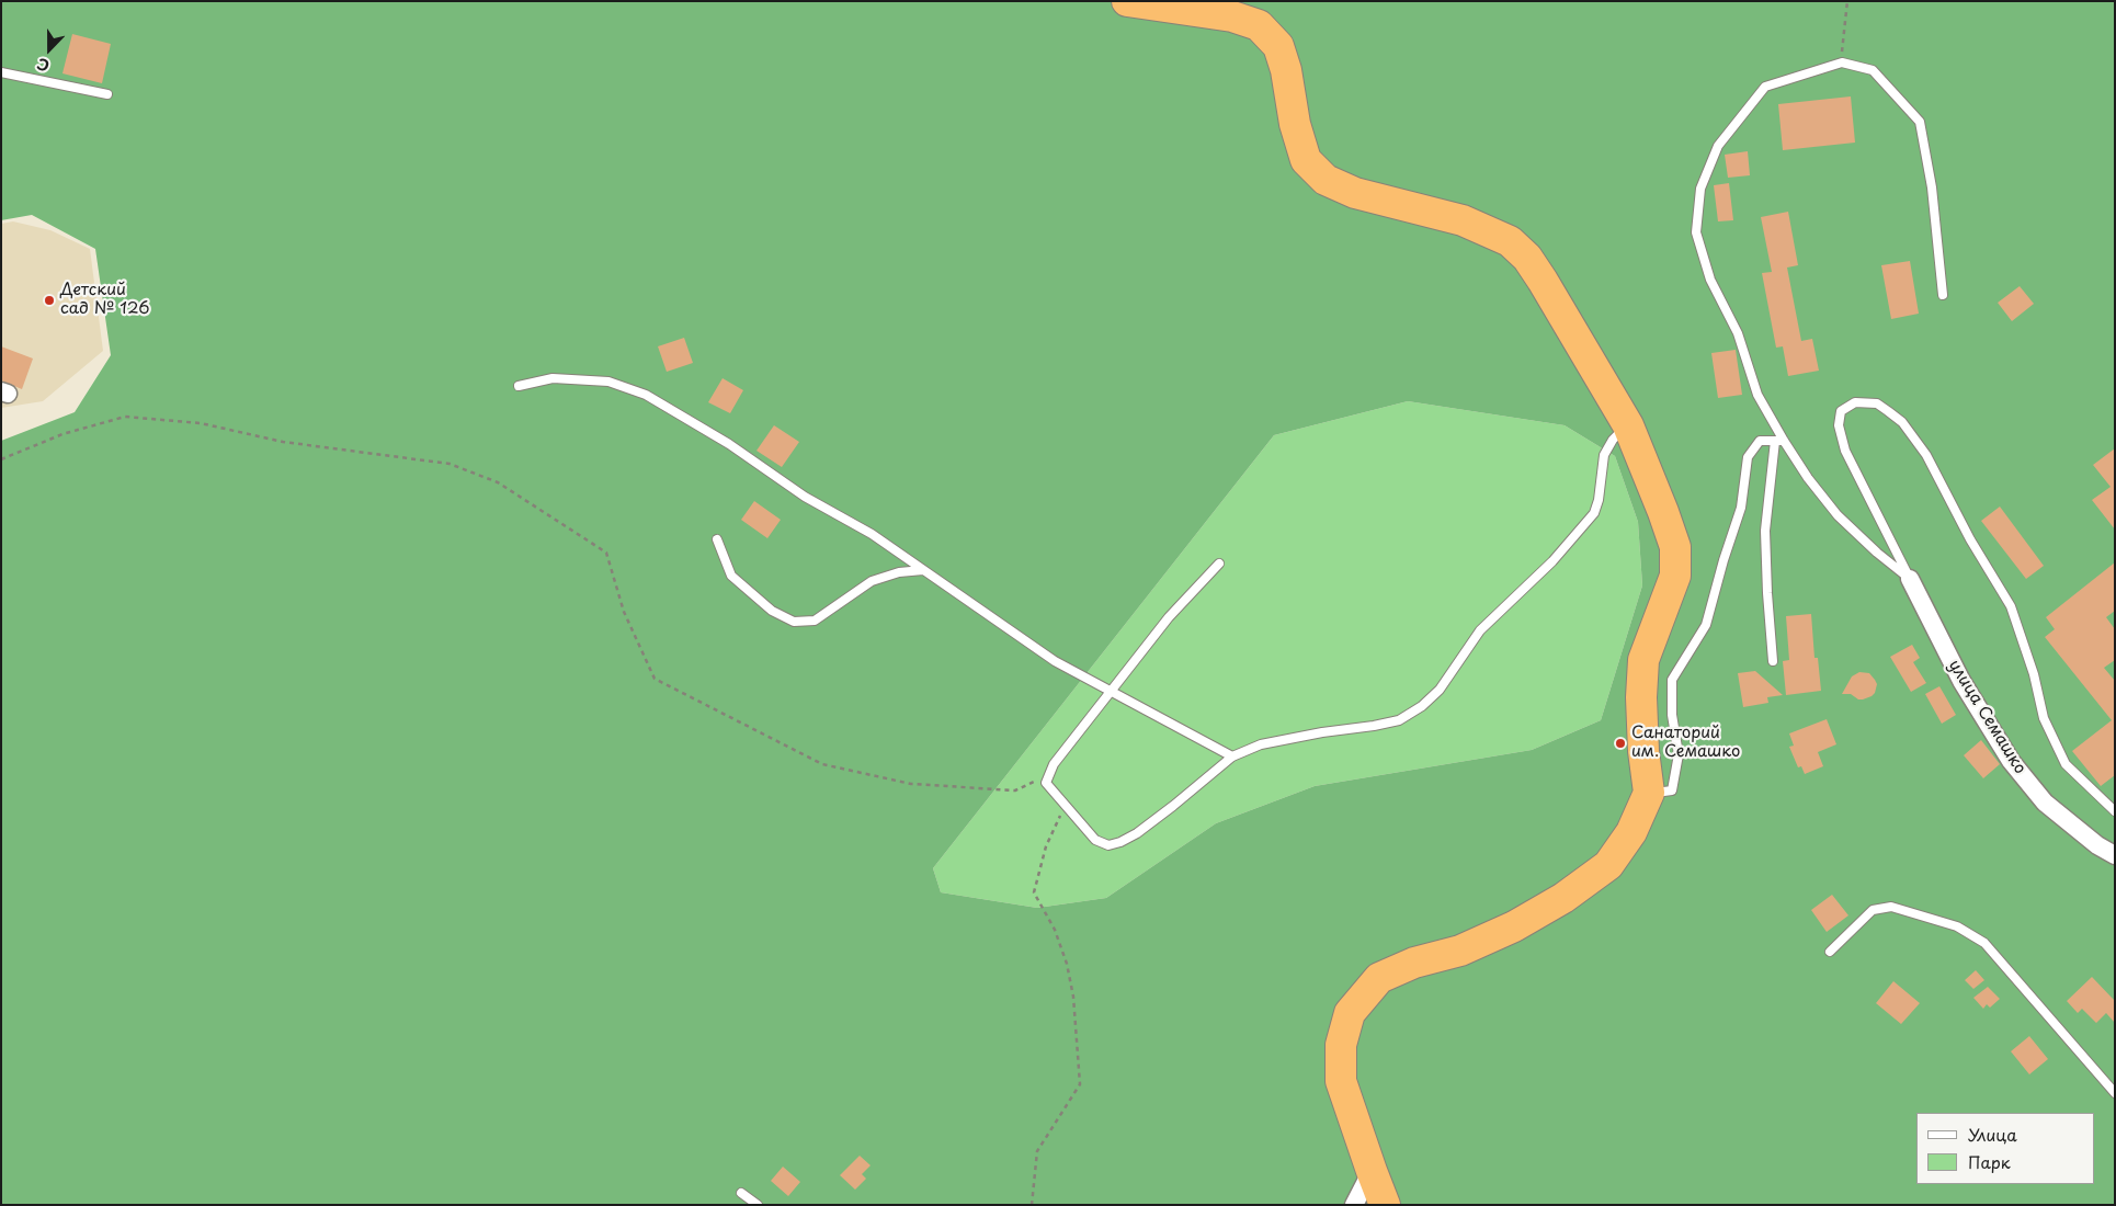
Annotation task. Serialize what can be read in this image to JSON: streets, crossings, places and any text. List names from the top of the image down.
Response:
{
  "streets": {
    "street": ["улица Семашко"]
  },
  "places": ["Детский сад № 126", "Санаторий им. Семашко"],
  "legend": ["Улица", "Парк"],
  "north": "bottom"
}
